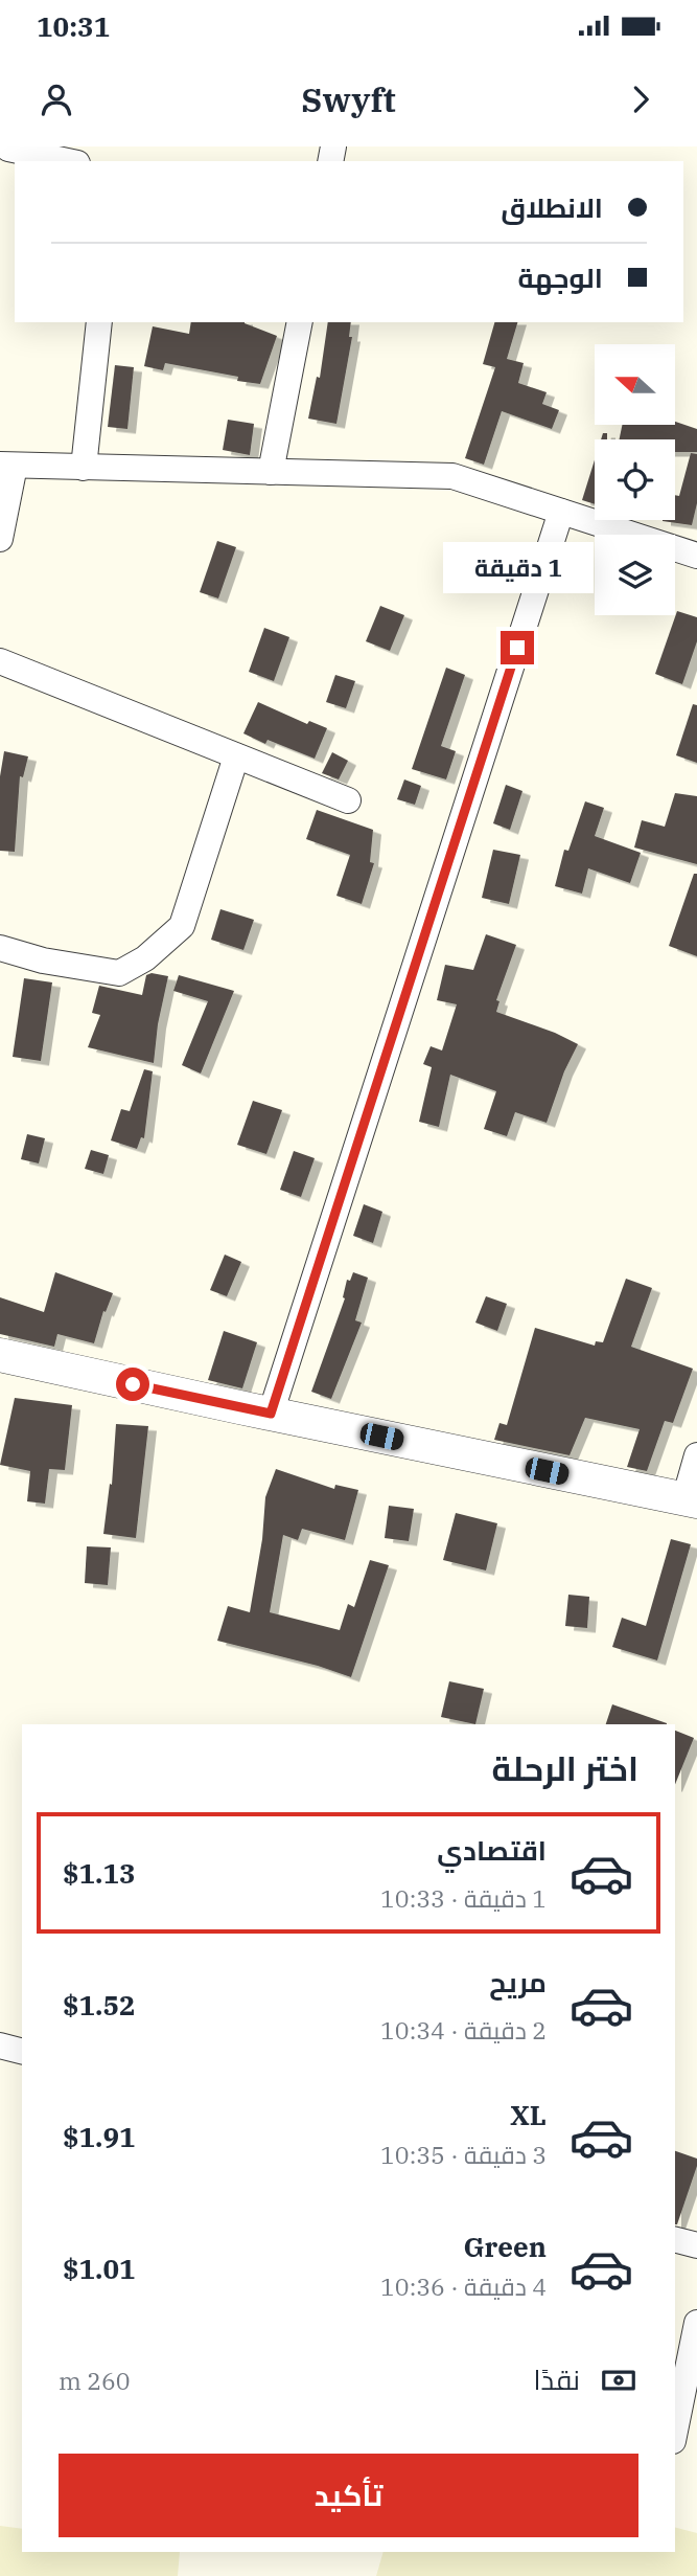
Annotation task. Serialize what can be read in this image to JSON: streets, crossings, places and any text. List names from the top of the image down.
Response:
{
  "north": "left",
  "page": {
    "status": "10:31",
    "header": "Swyft",
    "banner": ["الانطلاق", "الوجهة"],
    "bubble": "1 دقيقة",
    "heading": "اختر الرحلة",
    "list": [
      {
        "name": "اقتصادي",
        "note": "1 دقيقة · 10:33",
        "value": "$1.13"
      },
      {
        "name": "مريح",
        "note": "2 دقيقة · 10:34",
        "value": "$1.52"
      },
      {
        "name": "XL",
        "note": "3 دقيقة · 10:35",
        "value": "$1.91"
      },
      {
        "name": "Green",
        "note": "4 دقيقة · 10:36",
        "value": "$1.01"
      }
    ],
    "pay": ["نقدًا", "260 m"],
    "buttons": "تأكيد"
  }
}
